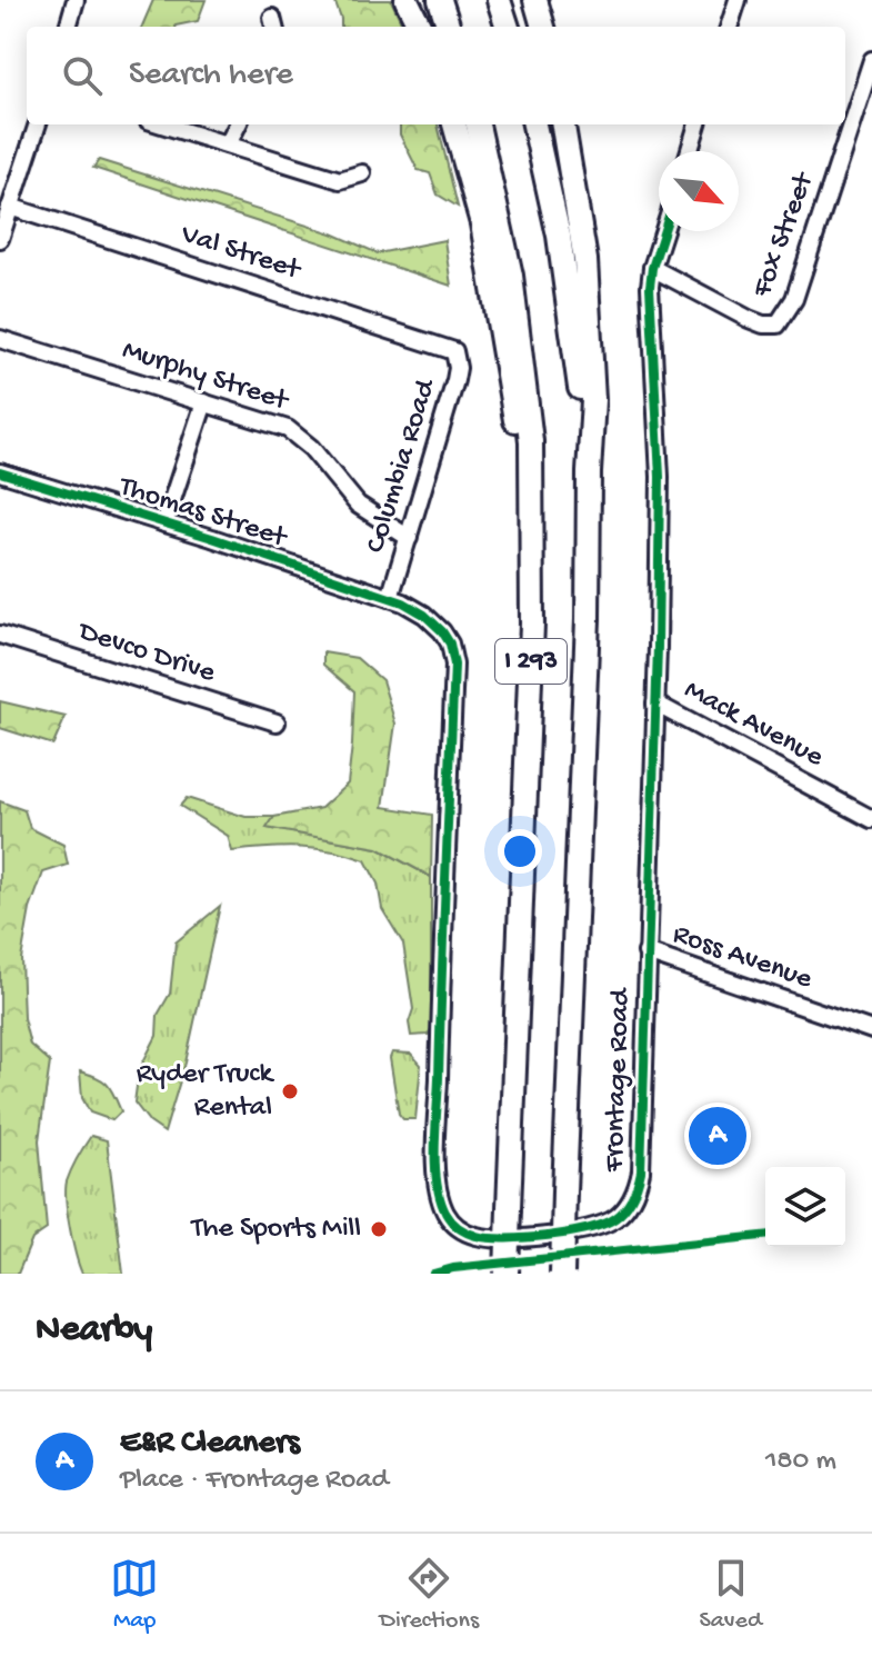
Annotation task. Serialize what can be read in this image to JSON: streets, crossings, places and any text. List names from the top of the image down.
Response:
{
  "streets": {
    "highway": ["I 293"],
    "street": [
      "Fox Street",
      "Val Street",
      "Murphy Street",
      "Columbia Road",
      "Thomas Street",
      "Devco Drive",
      "Mack Avenue",
      "Ross Avenue",
      "Frontage Road"
    ]
  },
  "crossings": [
    ["Fox Street", "Frontage Road"],
    ["Val Street", "Columbia Road"],
    ["Murphy Street", "Columbia Road"],
    ["Columbia Road", "Thomas Street"],
    ["Columbia Road", "Frontage Road"],
    ["Thomas Street", "Frontage Road"],
    ["Mack Avenue", "Frontage Road"],
    ["Ross Avenue", "Frontage Road"]
  ],
  "places": ["Ryder Truck Rental", "The Sports Mill"],
  "north": "bottom right",
  "page": {
    "search": "Search here",
    "pins": "A",
    "heading": "Nearby",
    "list": [
      {
        "mark": "A",
        "name": "E&R Cleaners",
        "note": "Place · Frontage Road",
        "value": "180 m"
      }
    ],
    "nav": ["Map", "Directions", "Saved"]
  }
}
